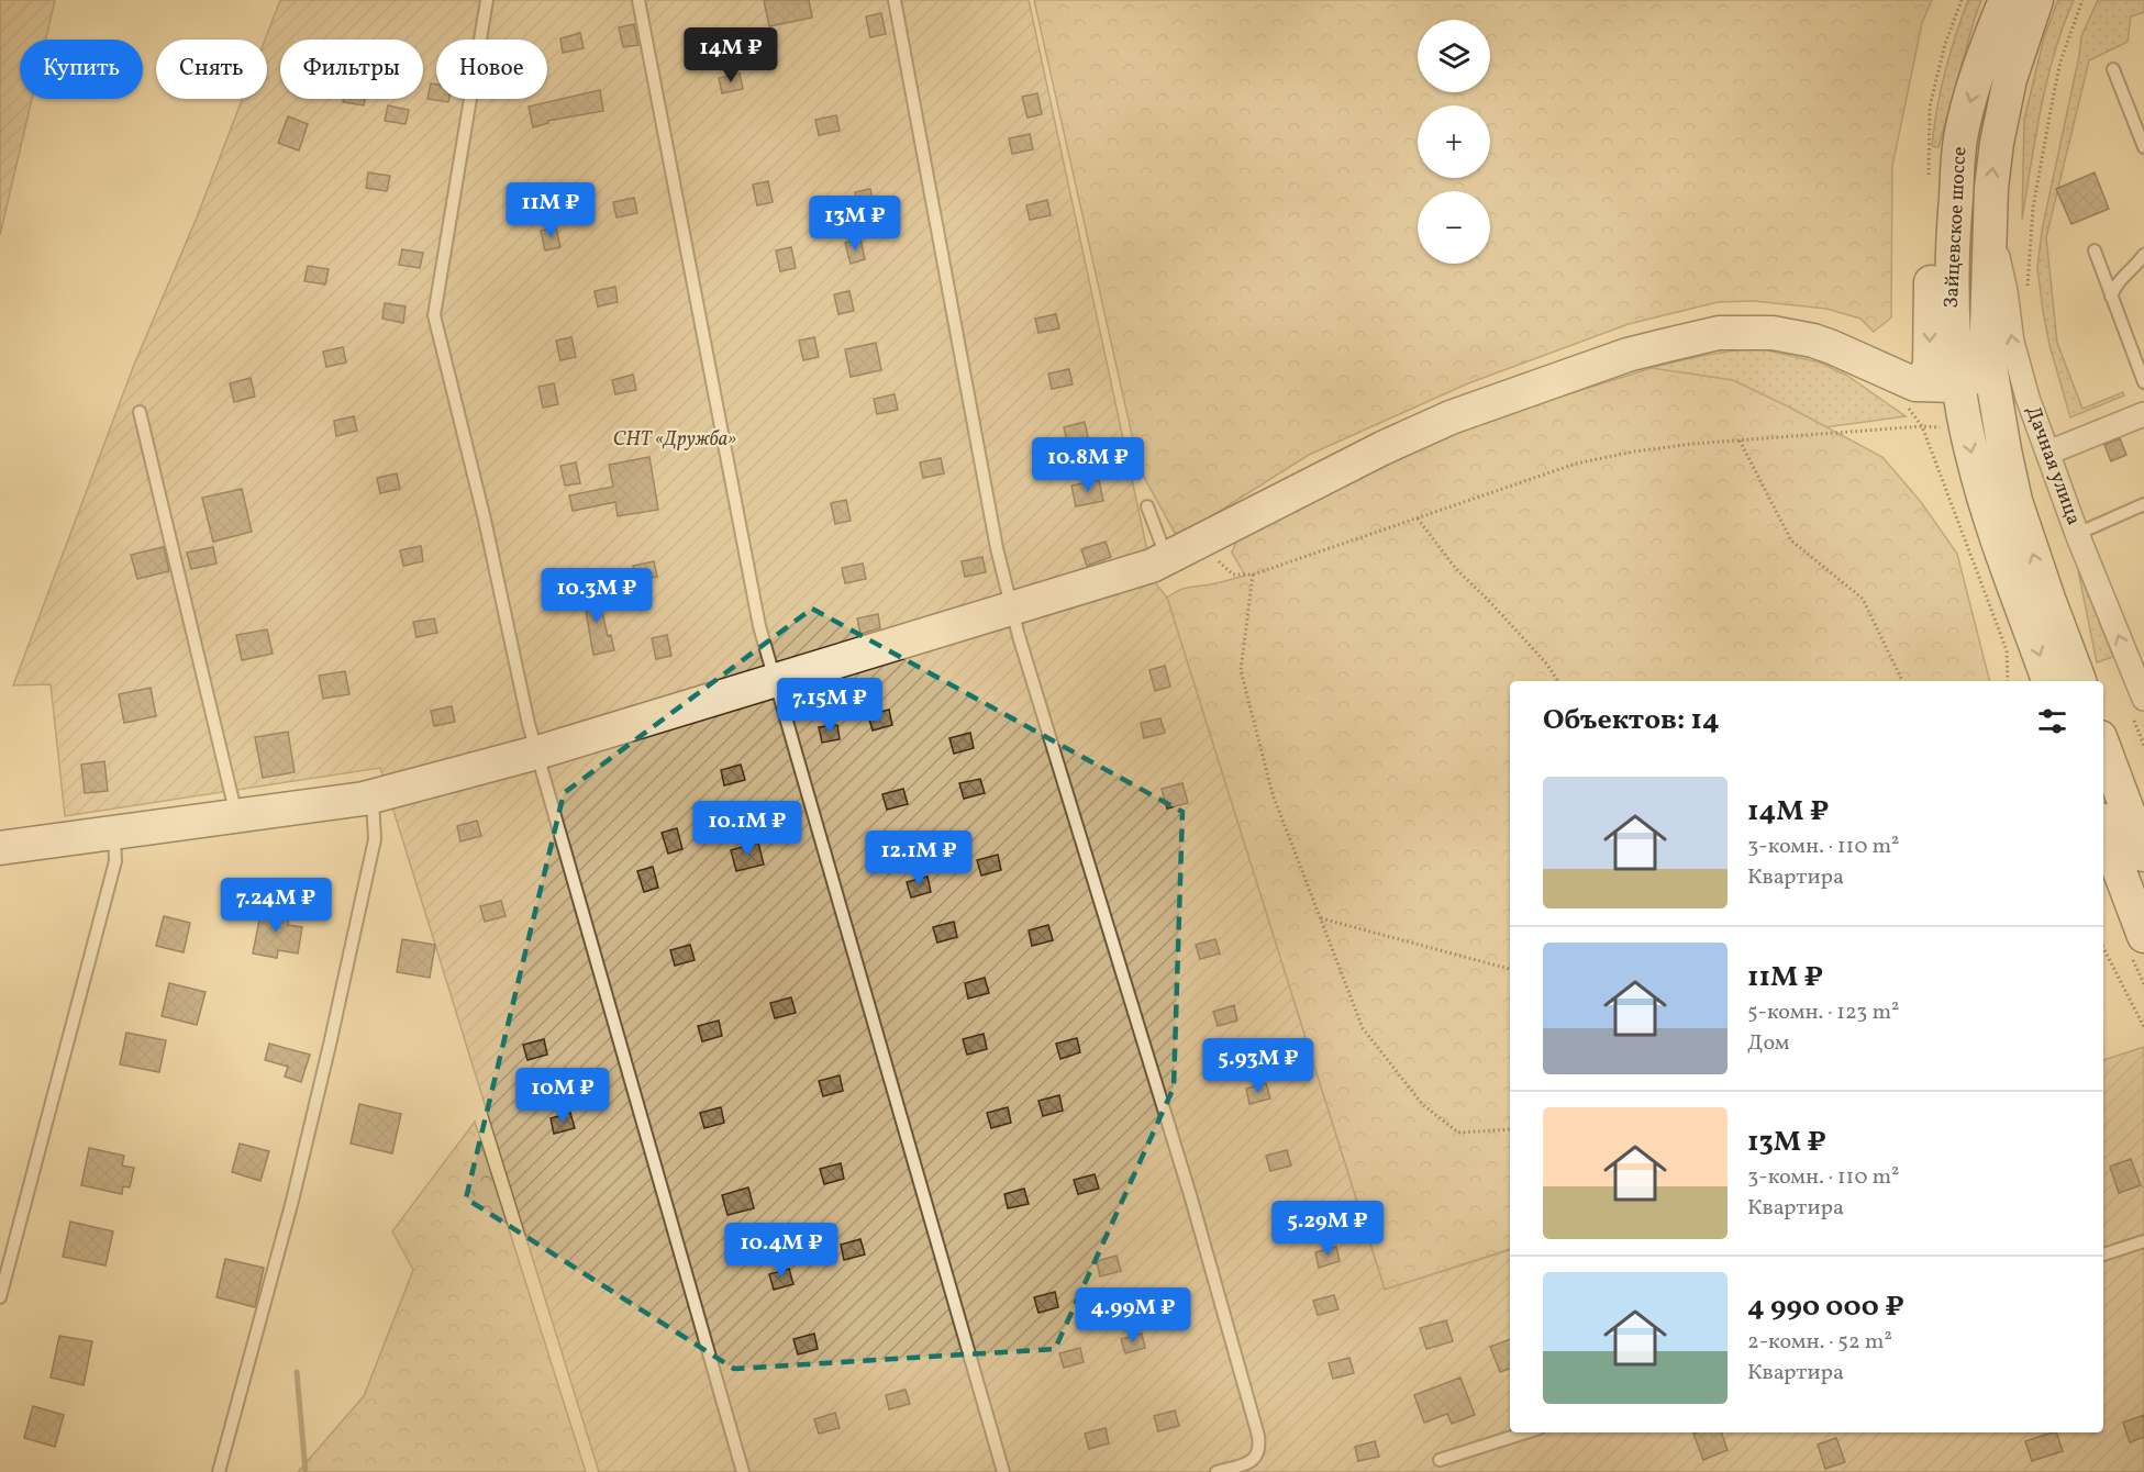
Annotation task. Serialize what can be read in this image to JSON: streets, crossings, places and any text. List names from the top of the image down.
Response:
{
  "streets": {
    "street": ["Зайцевское шоссе", "Дачная улица"]
  },
  "crossings": [
    ["Зайцевское шоссе", "Дачная улица"]
  ],
  "one_way": ["Дачная улица"],
  "parks": ["СНТ «Дружба»"],
  "page": {
    "map_buttons": ["+", "−"],
    "price": [
      "14M ₽",
      "11M ₽",
      "13M ₽",
      "10.8M ₽",
      "10.3M ₽",
      "7.15M ₽",
      "10.1M ₽",
      "12.1M ₽",
      "7.24M ₽",
      "5.93M ₽",
      "10M ₽",
      "5.29M ₽",
      "10.4M ₽",
      "4.99M ₽"
    ],
    "chip": [
      "Купить",
      "Снять",
      "Фильтры",
      "Новое"
    ],
    "heading": "Объектов: 14",
    "list": [
      {
        "name": "14M ₽",
        "note": "3-комн. · 110 m² · Квартира"
      },
      {
        "name": "11M ₽",
        "note": "5-комн. · 123 m² · Дом"
      },
      {
        "name": "13M ₽",
        "note": "3-комн. · 110 m² · Квартира"
      },
      {
        "name": "4 990 000 ₽",
        "note": "2-комн. · 52 m² · Квартира"
      }
    ]
  }
}
